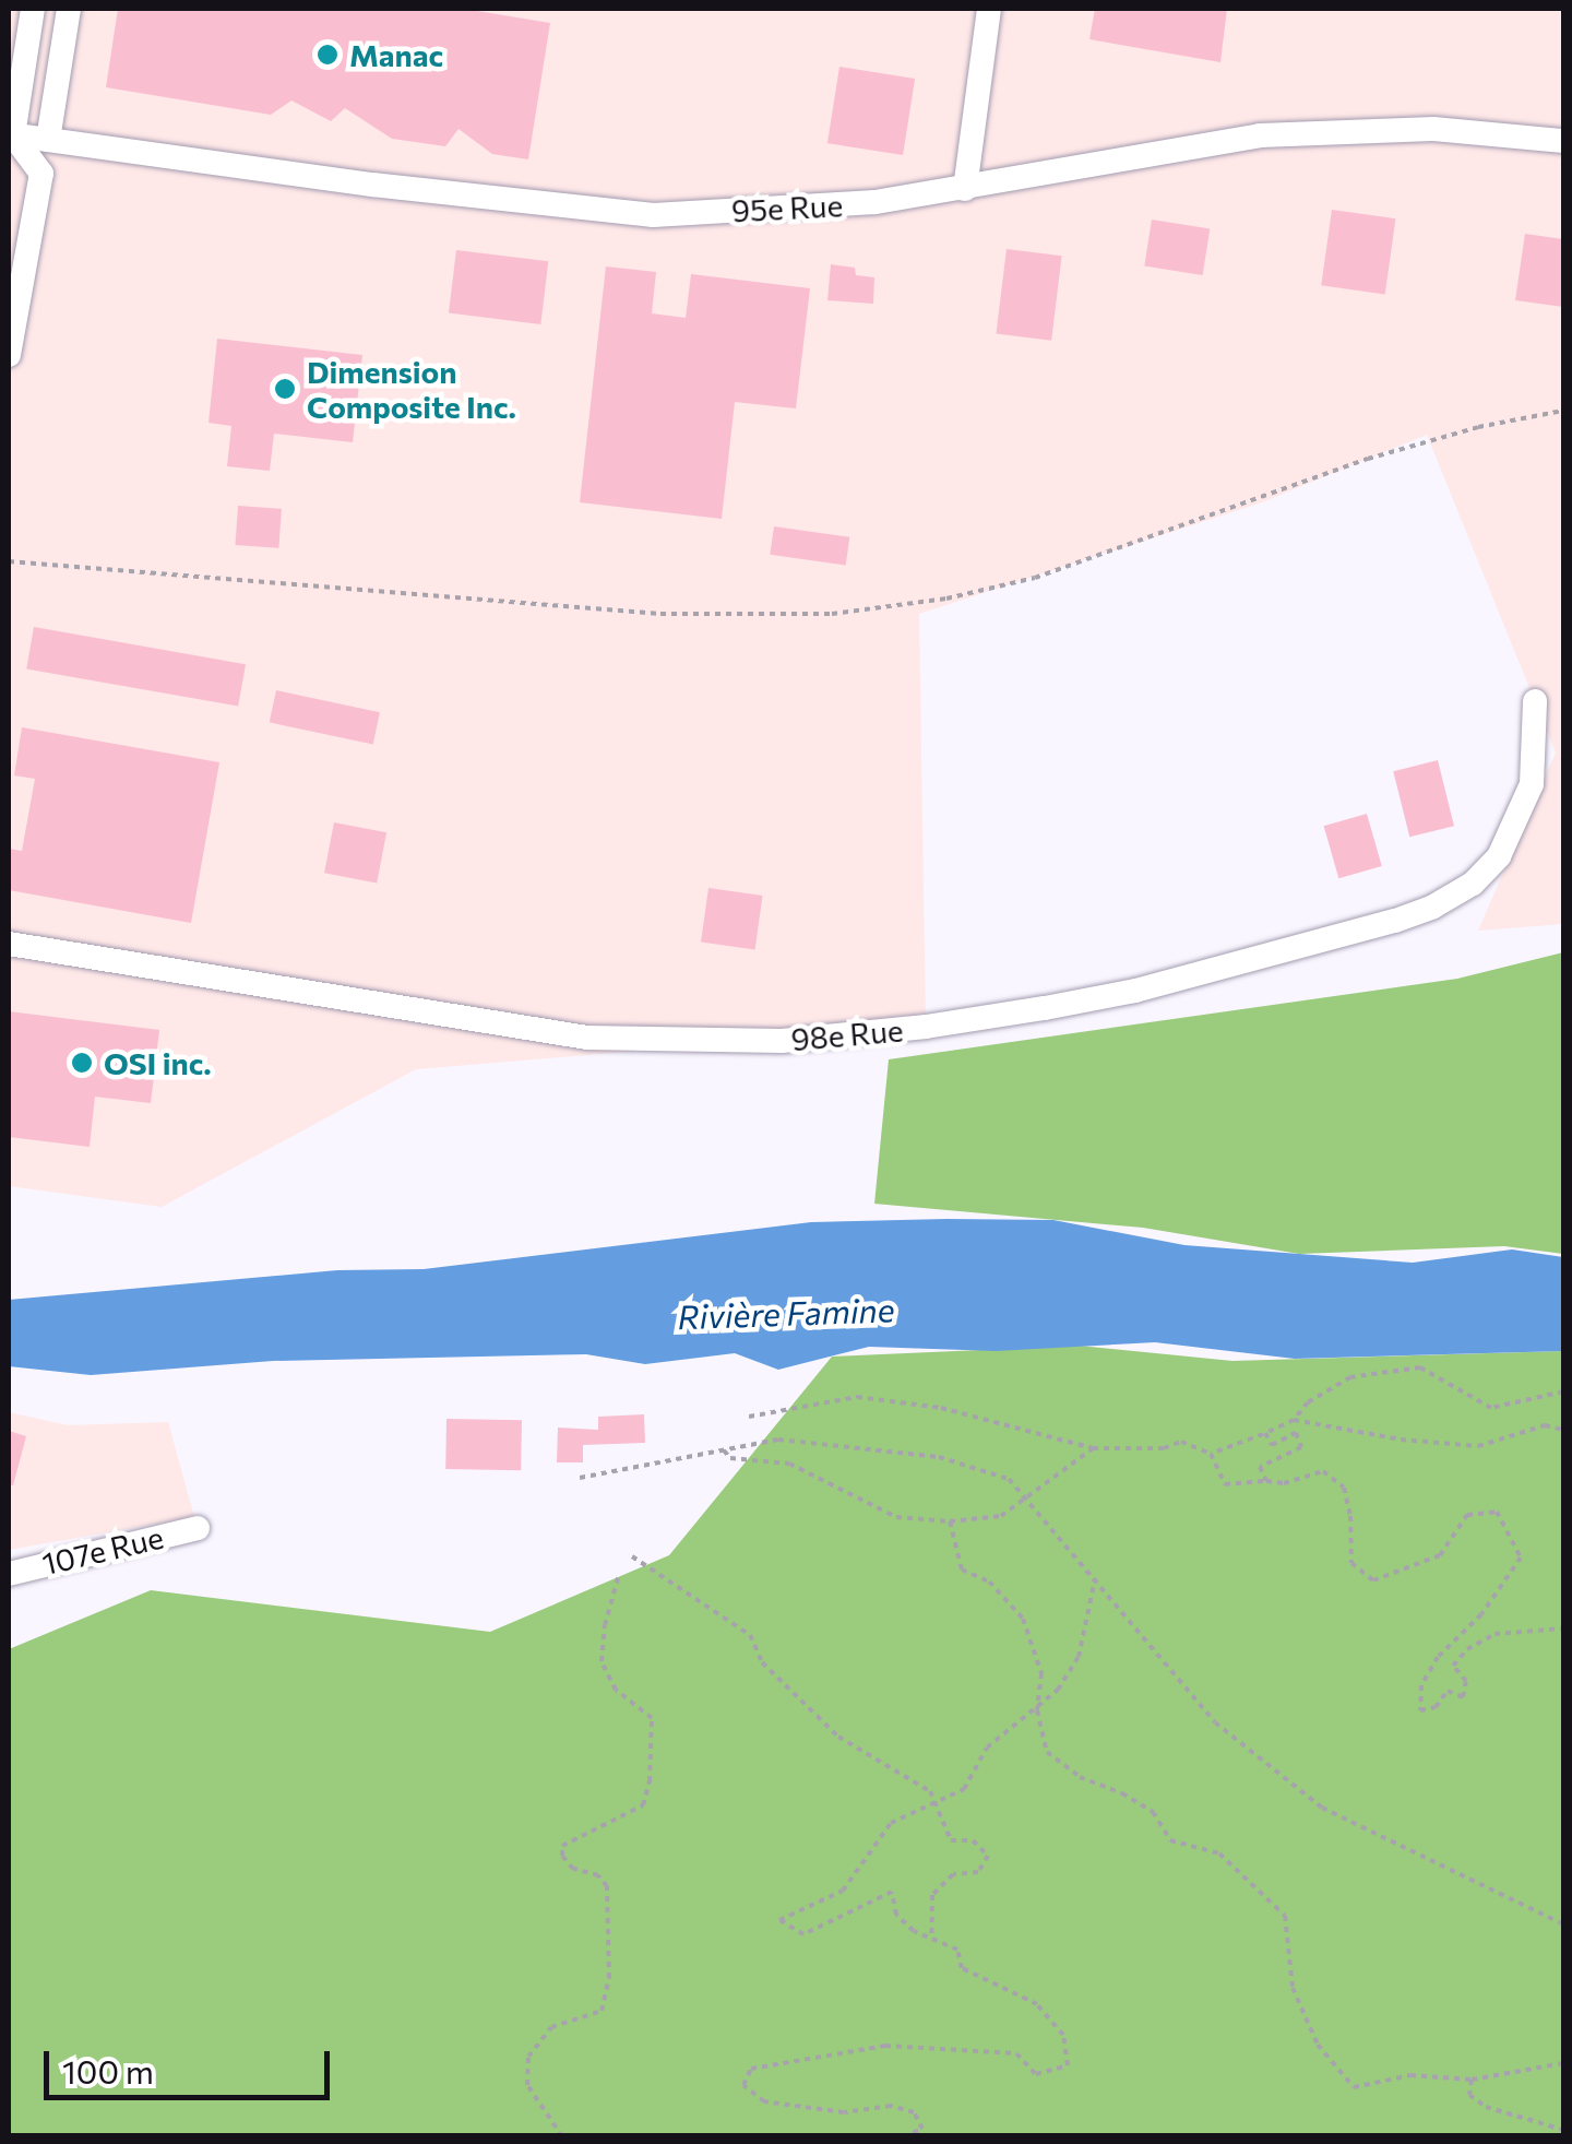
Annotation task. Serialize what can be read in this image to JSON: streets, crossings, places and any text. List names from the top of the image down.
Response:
{
  "streets": {
    "street": ["95e Rue", "98e Rue", "107e Rue"]
  },
  "water": ["Rivière Famine"],
  "places": ["Manac", "Dimension Composite Inc.", "OSI inc."],
  "scale_bar": "100 m"
}
